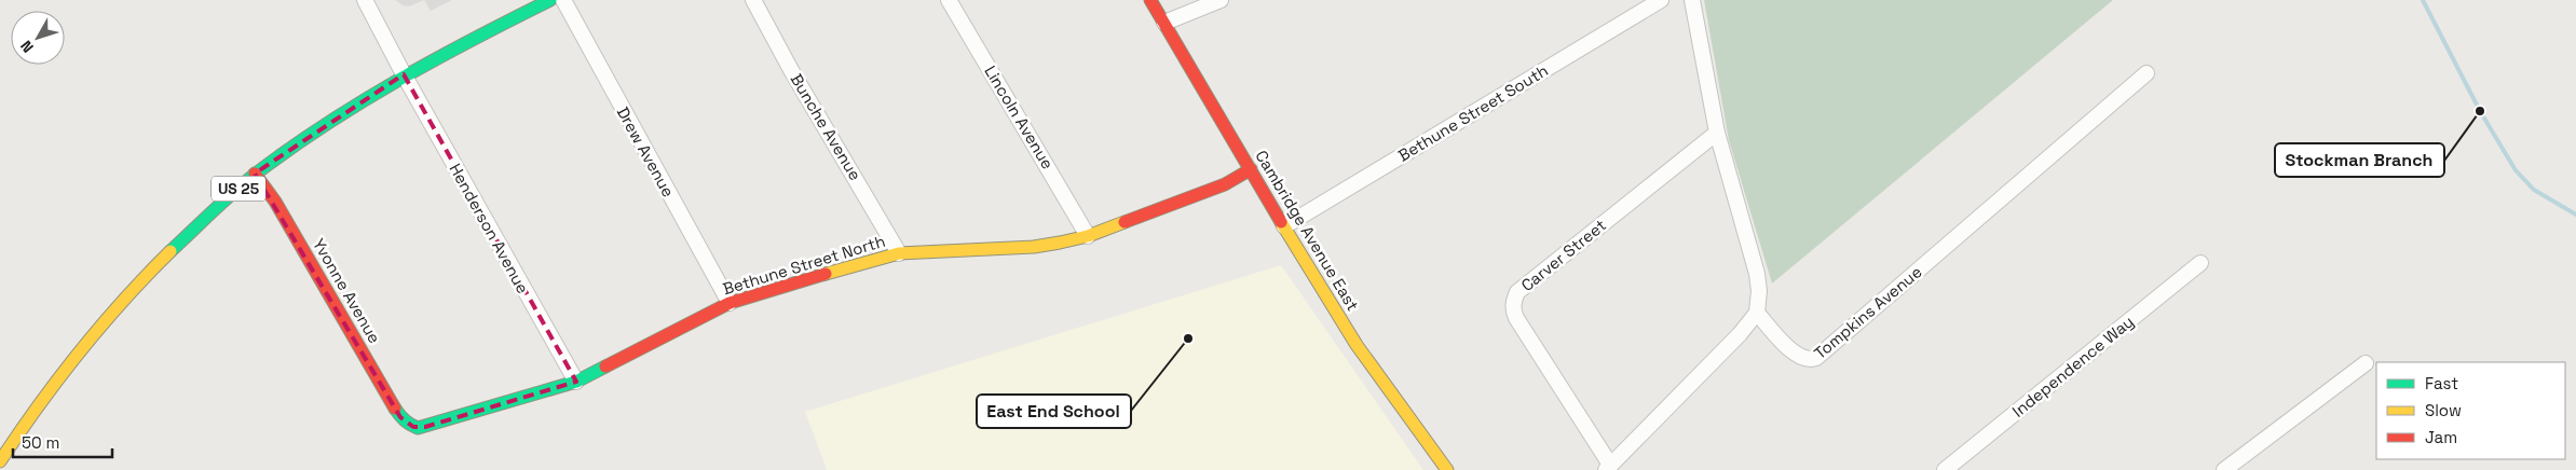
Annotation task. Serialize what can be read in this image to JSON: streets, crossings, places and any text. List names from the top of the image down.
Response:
{
  "streets": {
    "main road": [
      "US 25",
      "Cambridge Avenue East",
      "Bethune Street North",
      "Yvonne Avenue"
    ],
    "street": [
      "Bethune Street South",
      "Lincoln Avenue",
      "Bunche Avenue",
      "Drew Avenue",
      "Henderson Avenue",
      "Carver Street",
      "Tompkins Avenue",
      "Independence Way"
    ]
  },
  "crossings": [
    ["Bethune Street South", "Cambridge Avenue East"],
    ["Lincoln Avenue", "Bethune Street North"],
    ["Bunche Avenue", "Bethune Street North"],
    ["Drew Avenue", "Bethune Street North"],
    ["US 25", "Henderson Avenue"],
    ["US 25", "Yvonne Avenue"],
    ["Henderson Avenue", "Bethune Street North"],
    ["Cambridge Avenue East", "Bethune Street North"],
    ["Bethune Street North", "Yvonne Avenue"]
  ],
  "places": ["Stockman Branch", "East End School"],
  "legend": ["Fast", "Slow", "Jam"],
  "scale_bar": "50 m",
  "north": "bottom left"
}
